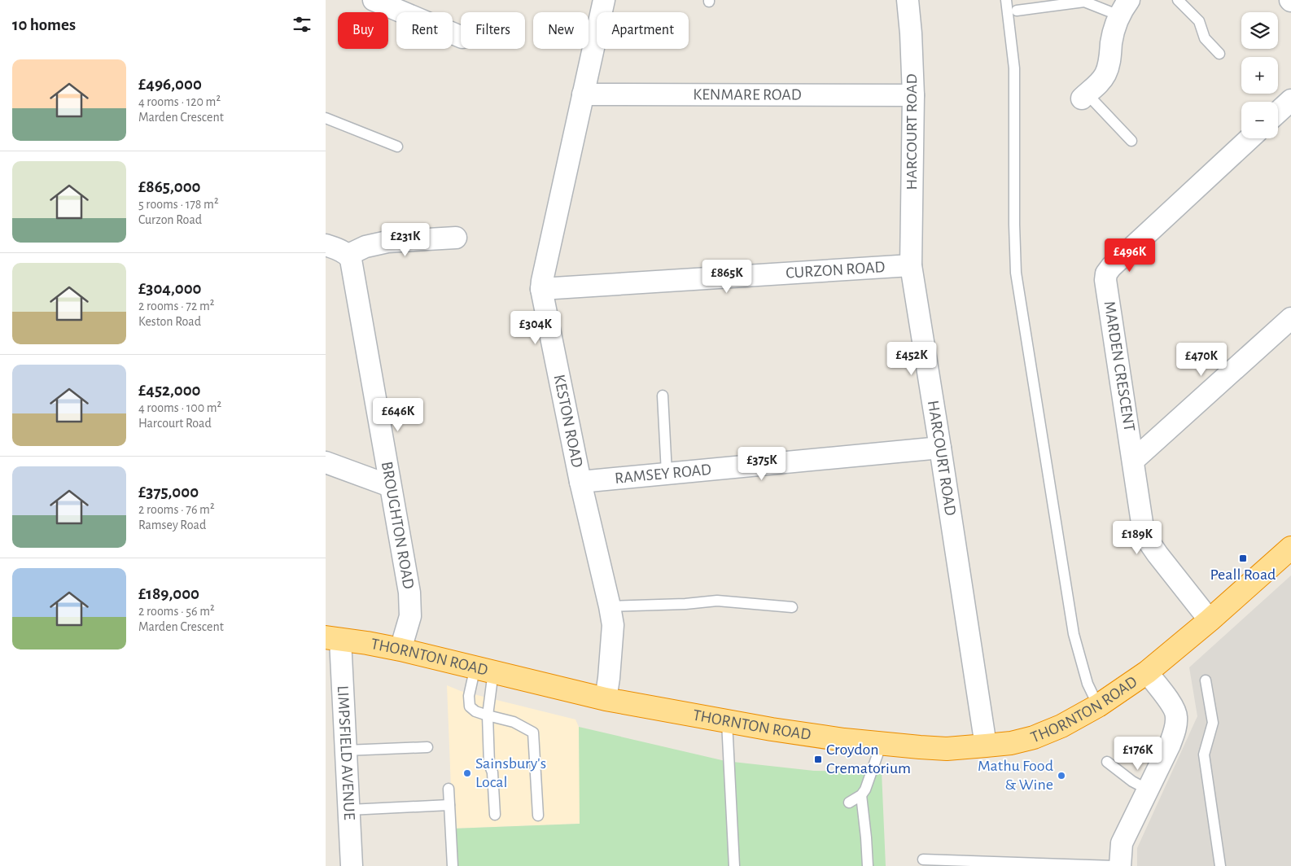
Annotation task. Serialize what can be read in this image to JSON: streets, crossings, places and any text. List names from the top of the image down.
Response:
{
  "streets": {
    "highway": ["THORNTON ROAD"],
    "street": [
      "KENMARE ROAD",
      "HARCOURT ROAD",
      "CURZON ROAD",
      "MARDEN CRESCENT",
      "KESTON ROAD",
      "RAMSEY ROAD",
      "BROUGHTON ROAD",
      "LIMPSFIELD AVENUE"
    ]
  },
  "crossings": [
    ["KENMARE ROAD", "HARCOURT ROAD"],
    ["KENMARE ROAD", "KESTON ROAD"],
    ["HARCOURT ROAD", "CURZON ROAD"],
    ["HARCOURT ROAD", "RAMSEY ROAD"],
    ["HARCOURT ROAD", "THORNTON ROAD"],
    ["CURZON ROAD", "KESTON ROAD"],
    ["MARDEN CRESCENT", "THORNTON ROAD"],
    ["KESTON ROAD", "RAMSEY ROAD"],
    ["KESTON ROAD", "THORNTON ROAD"],
    ["BROUGHTON ROAD", "THORNTON ROAD"],
    ["THORNTON ROAD", "LIMPSFIELD AVENUE"]
  ],
  "places": {
    "transit": ["Peall Road", "Croydon Crematorium"],
    "other": ["Sainsbury's Local", "Mathu Food & Wine"]
  },
  "page": {
    "heading": "10 homes",
    "map_buttons": ["+", "−"],
    "chip": [
      "Buy",
      "Rent",
      "Filters",
      "New",
      "Apartment"
    ],
    "list": [
      {
        "name": "£496,000",
        "note": "4 rooms · 120 m² · Marden Crescent"
      },
      {
        "name": "£865,000",
        "note": "5 rooms · 178 m² · Curzon Road"
      },
      {
        "name": "£304,000",
        "note": "2 rooms · 72 m² · Keston Road"
      },
      {
        "name": "£452,000",
        "note": "4 rooms · 100 m² · Harcourt Road"
      },
      {
        "name": "£375,000",
        "note": "2 rooms · 76 m² · Ramsey Road"
      },
      {
        "name": "£189,000",
        "note": "2 rooms · 56 m² · Marden Crescent"
      }
    ],
    "price": [
      "£231K",
      "£496K",
      "£865K",
      "£304K",
      "£452K",
      "£470K",
      "£646K",
      "£375K",
      "£189K",
      "£176K"
    ]
  }
}
